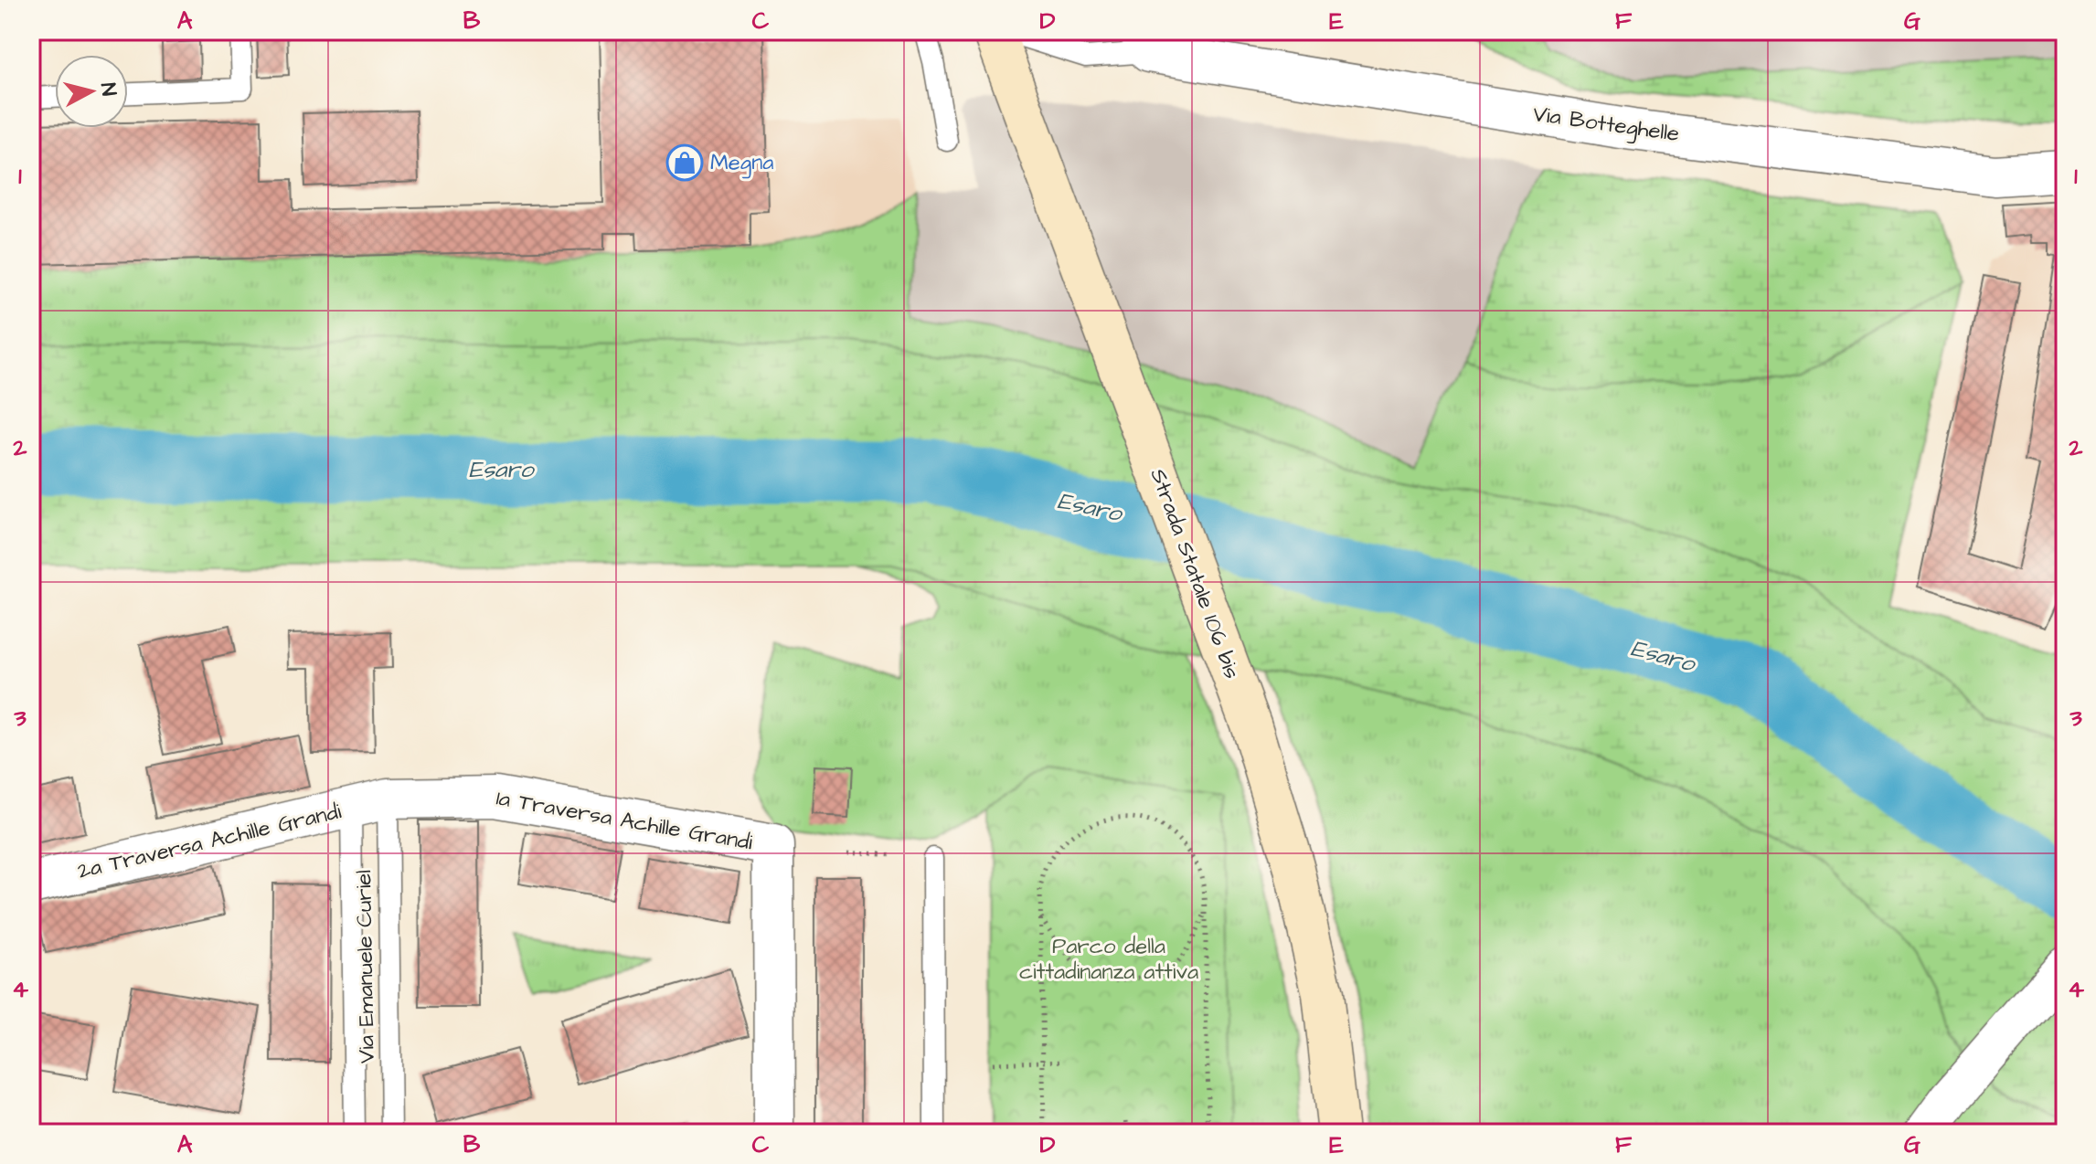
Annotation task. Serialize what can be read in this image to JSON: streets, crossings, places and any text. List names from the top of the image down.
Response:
{
  "streets": {
    "main road": ["Strada Statale 106 bis"],
    "street": ["Via Botteghelle", "1a Traversa Achille Grandi", "2a Traversa Achille Grandi"],
    "lane": ["Via Emanuele Curiel"]
  },
  "crossings": [
    ["1a Traversa Achille Grandi", "2a Traversa Achille Grandi"],
    ["1a Traversa Achille Grandi", "Via Emanuele Curiel"],
    ["2a Traversa Achille Grandi", "Via Emanuele Curiel"]
  ],
  "water": ["Esaro"],
  "parks": ["Parco della cittadinanza attiva"],
  "places": {
    "shop": ["Megna"]
  },
  "north": "right",
  "grid": {
    "columns": [
      "A",
      "B",
      "C",
      "D",
      "E",
      "F",
      "G"
    ],
    "rows": [
      "1",
      "2",
      "3",
      "4"
    ]
  }
}
